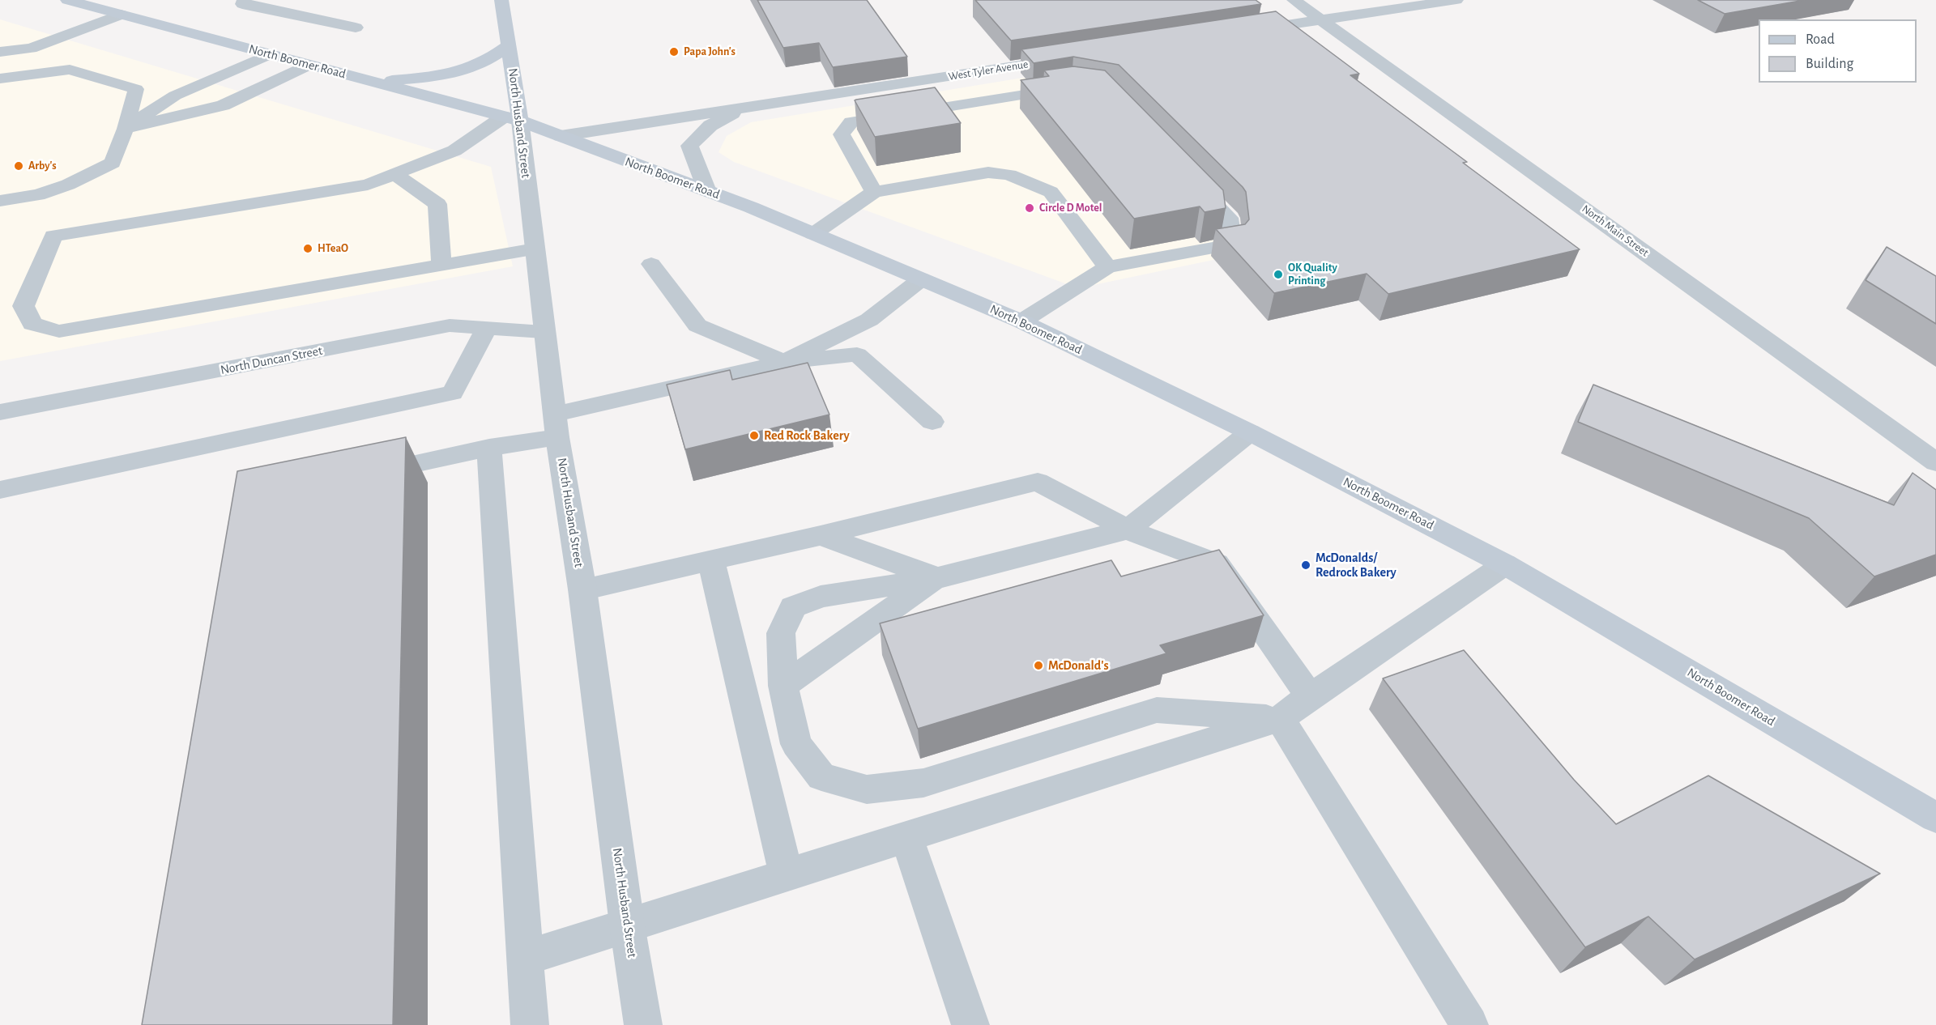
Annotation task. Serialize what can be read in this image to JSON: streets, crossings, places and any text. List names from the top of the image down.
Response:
{
  "streets": {
    "main road": ["North Boomer Road", "North Husband Street"],
    "street": ["West Tyler Avenue", "North Main Street", "North Duncan Street"]
  },
  "crossings": [
    ["North Boomer Road", "West Tyler Avenue"],
    ["North Boomer Road", "North Husband Street"],
    ["North Husband Street", "North Duncan Street"]
  ],
  "places": [
    "Papa John's",
    "Arby's",
    "Circle D Motel",
    "HTeaO",
    "OK Quality Printing",
    "Red Rock Bakery",
    "McDonalds/ Redrock Bakery",
    "McDonald's"
  ],
  "legend": ["Road", "Building"]
}
